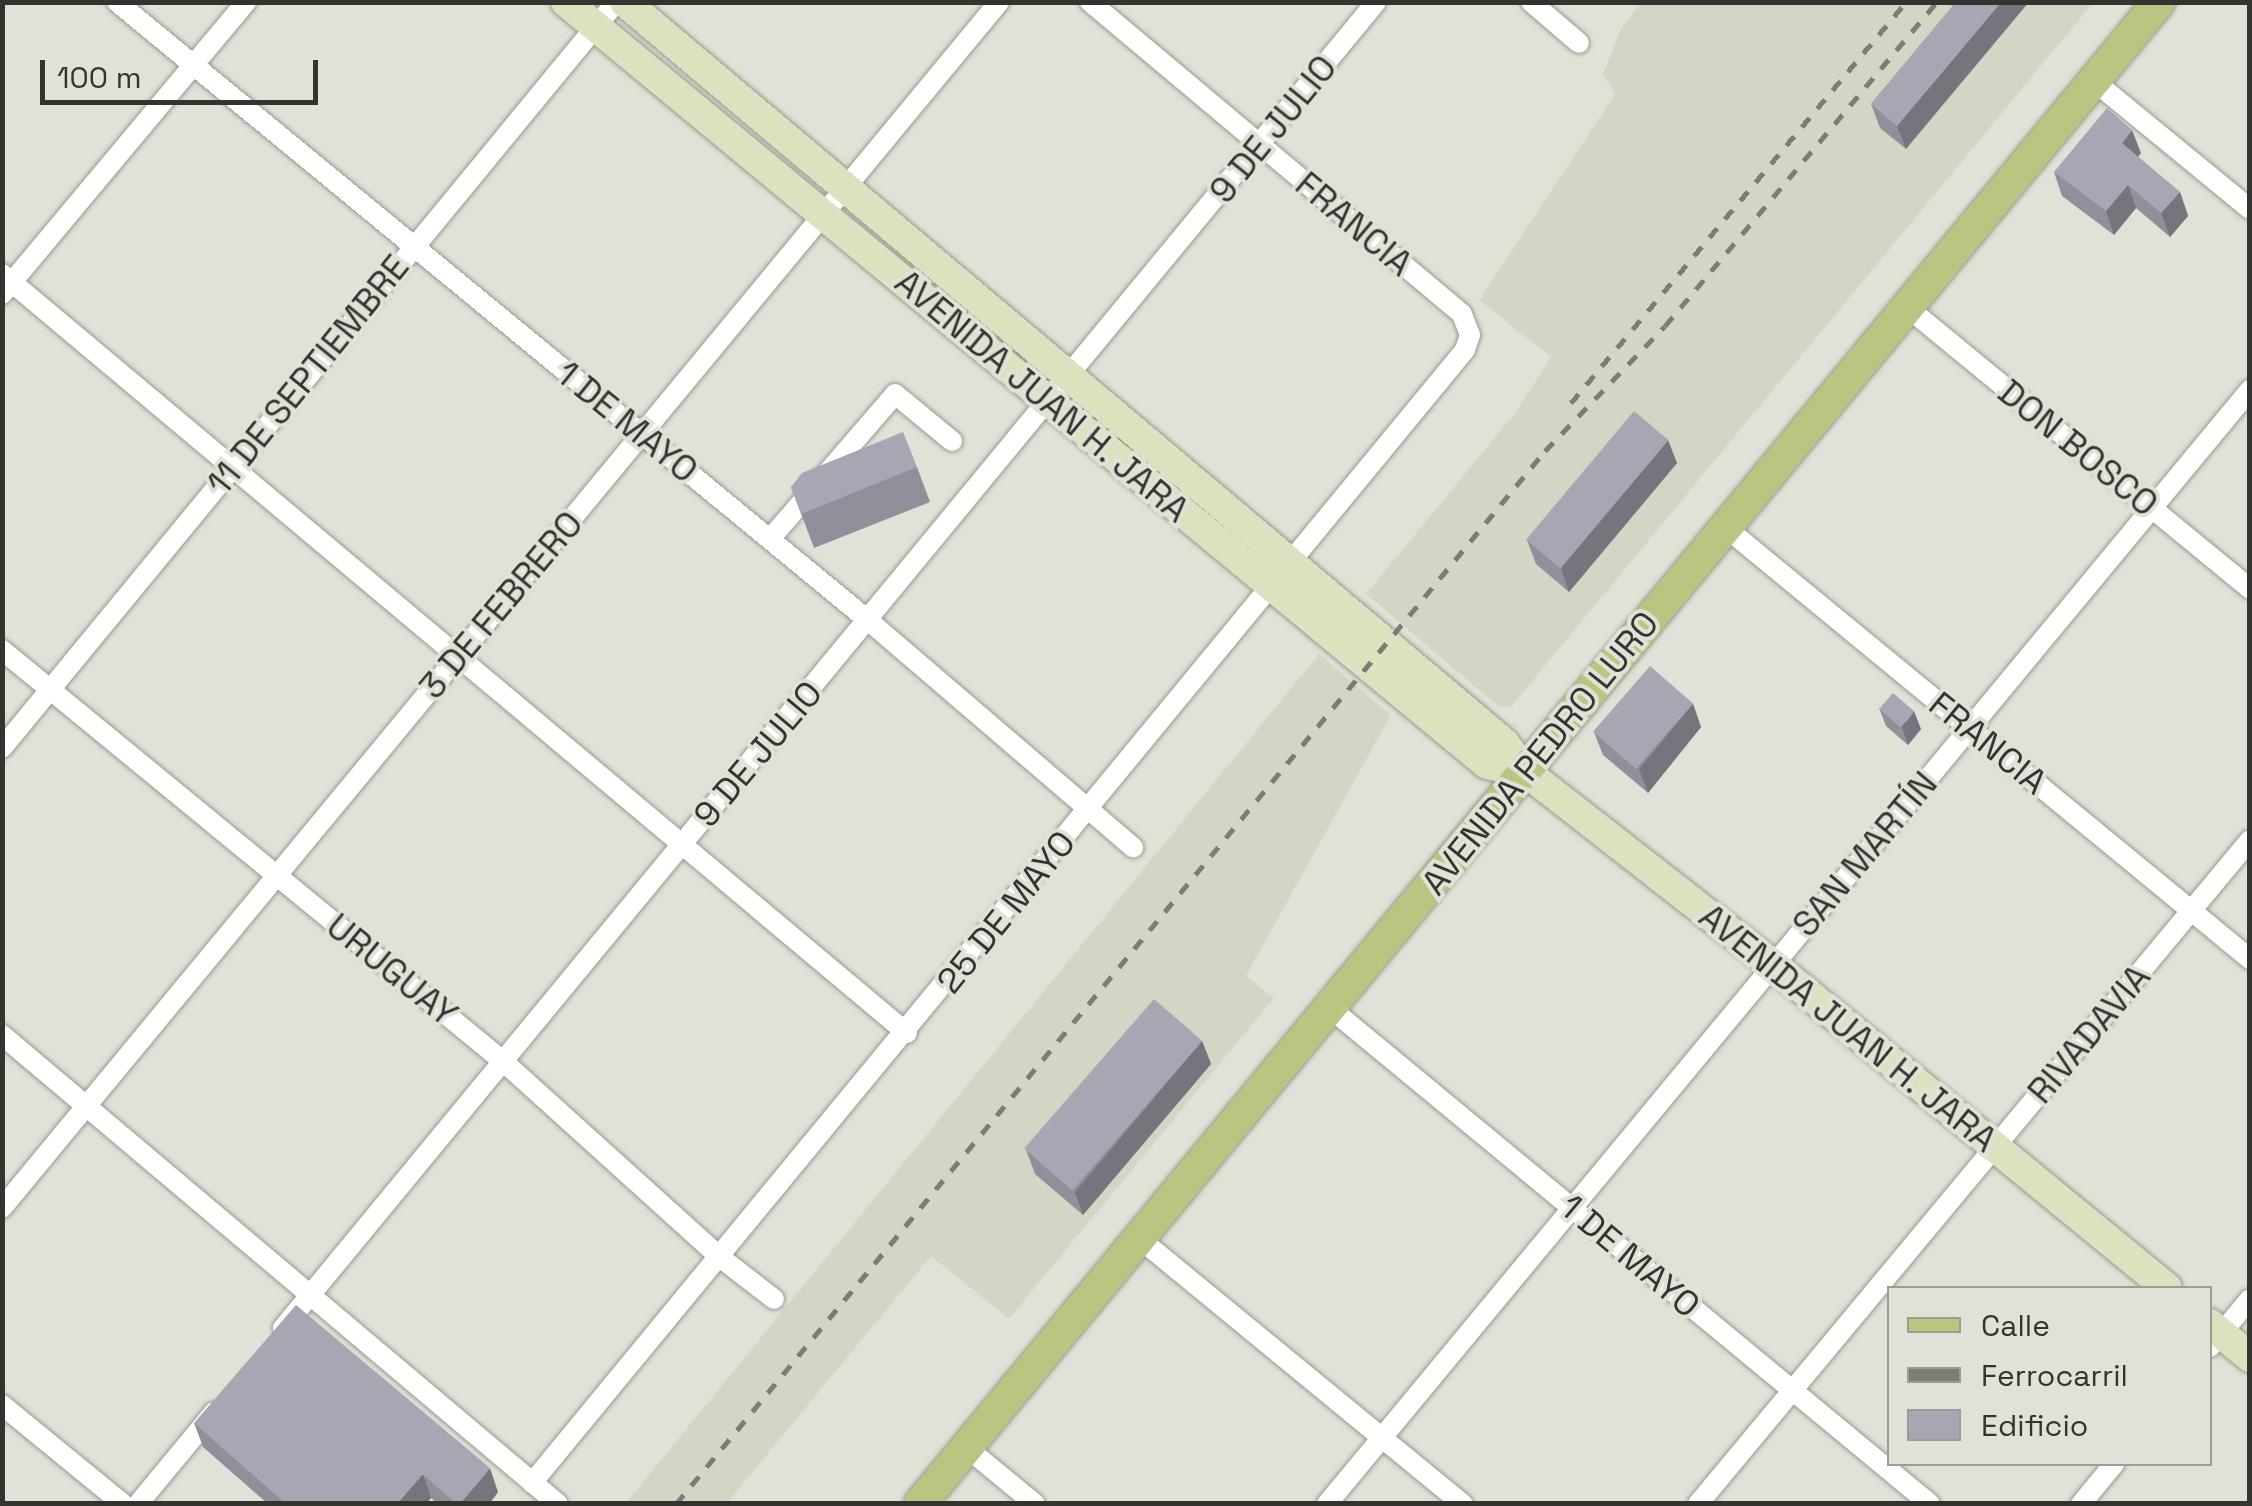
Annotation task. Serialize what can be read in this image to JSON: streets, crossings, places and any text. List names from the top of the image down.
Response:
{
  "streets": {
    "main road": ["AVENIDA JUAN H. JARA", "AVENIDA PEDRO LURO"],
    "street": [
      "9 DE JULIO",
      "FRANCIA",
      "11 DE SEPTIEMBRE",
      "1 DE MAYO",
      "DON BOSCO",
      "3 DE FEBRERO",
      "SAN MARTÍN",
      "25 DE MAYO",
      "URUGUAY",
      "RIVADAVIA"
    ]
  },
  "crossings": [
    ["9 DE JULIO", "FRANCIA"],
    ["9 DE JULIO", "AVENIDA JUAN H. JARA"],
    ["9 DE JULIO", "1 DE MAYO"],
    ["9 DE JULIO", "URUGUAY"],
    ["FRANCIA", "AVENIDA PEDRO LURO"],
    ["FRANCIA", "SAN MARTÍN"],
    ["FRANCIA", "25 DE MAYO"],
    ["FRANCIA", "RIVADAVIA"],
    ["11 DE SEPTIEMBRE", "AVENIDA JUAN H. JARA"],
    ["11 DE SEPTIEMBRE", "1 DE MAYO"],
    ["11 DE SEPTIEMBRE", "URUGUAY"],
    ["AVENIDA JUAN H. JARA", "3 DE FEBRERO"],
    ["AVENIDA JUAN H. JARA", "AVENIDA PEDRO LURO"],
    ["AVENIDA JUAN H. JARA", "SAN MARTÍN"],
    ["AVENIDA JUAN H. JARA", "25 DE MAYO"],
    ["AVENIDA JUAN H. JARA", "RIVADAVIA"],
    ["1 DE MAYO", "3 DE FEBRERO"],
    ["1 DE MAYO", "AVENIDA PEDRO LURO"],
    ["1 DE MAYO", "SAN MARTÍN"],
    ["1 DE MAYO", "25 DE MAYO"],
    ["1 DE MAYO", "RIVADAVIA"],
    ["DON BOSCO", "AVENIDA PEDRO LURO"],
    ["DON BOSCO", "SAN MARTÍN"],
    ["3 DE FEBRERO", "URUGUAY"],
    ["25 DE MAYO", "URUGUAY"]
  ],
  "legend": ["Calle", "Ferrocarril", "Edificio"],
  "scale_bar": "100 m"
}
